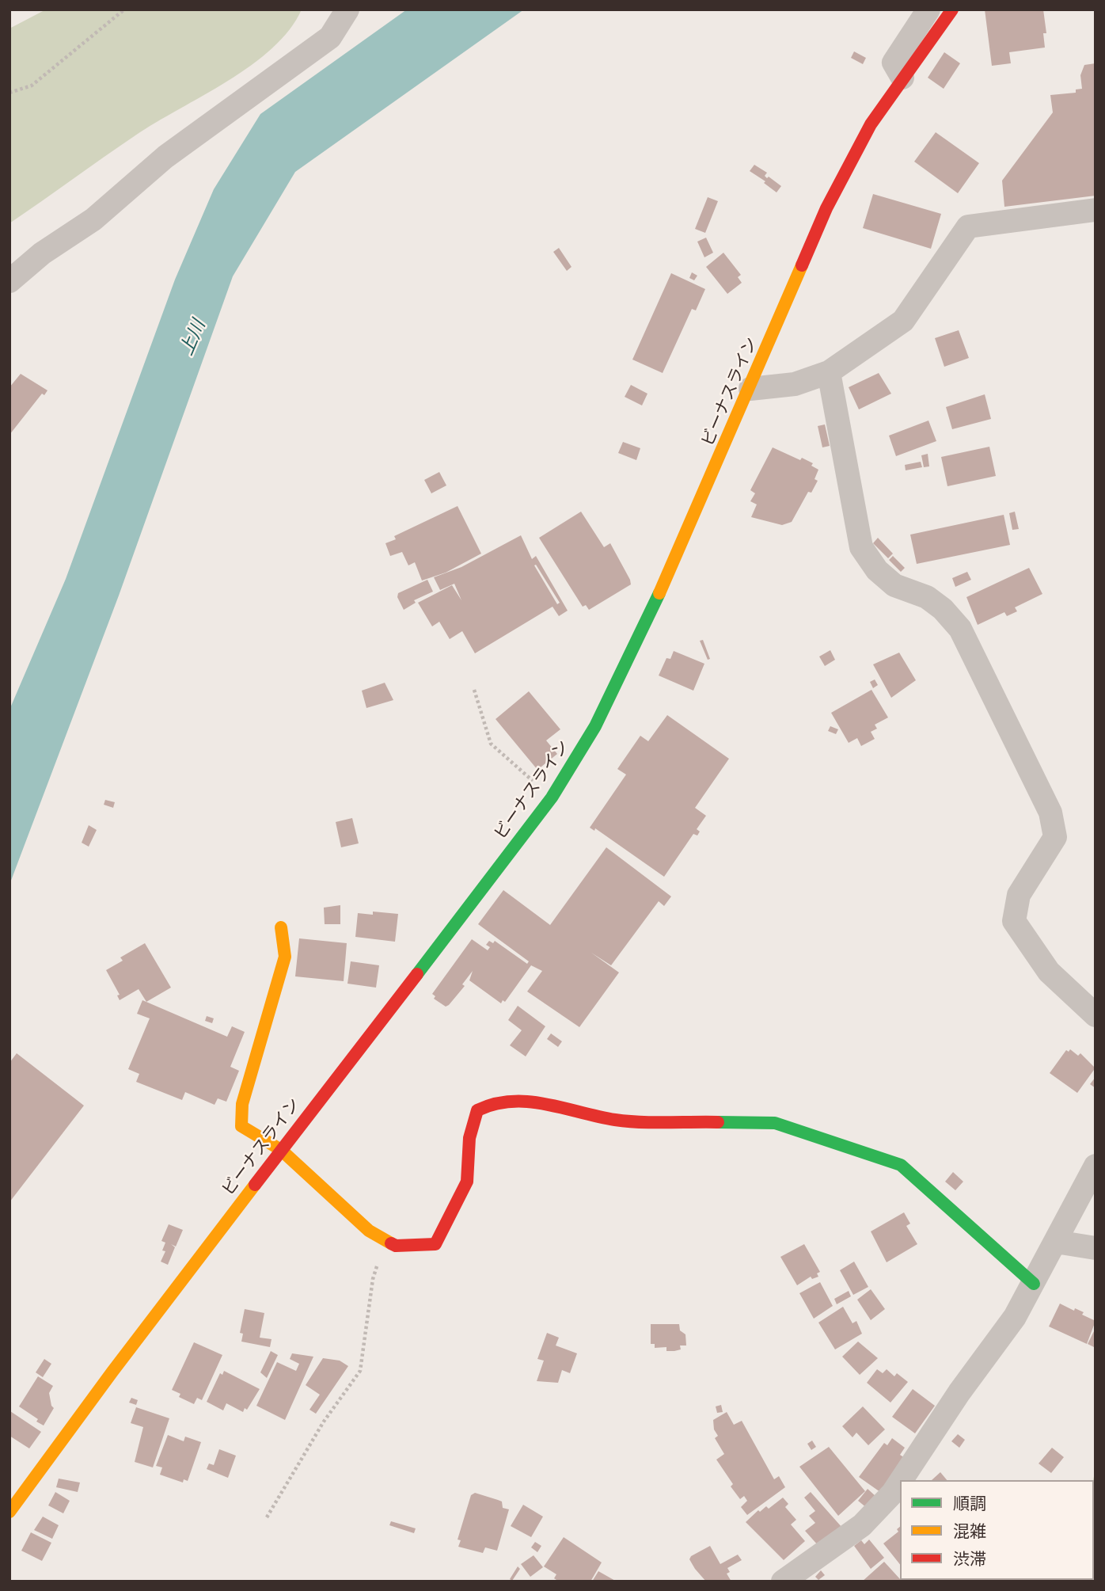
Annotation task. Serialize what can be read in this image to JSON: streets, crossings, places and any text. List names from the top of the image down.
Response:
{
  "streets": {
    "main road": ["ビーナスライン"]
  },
  "water": ["上川"],
  "legend": ["順調", "混雑", "渋滞"]
}
